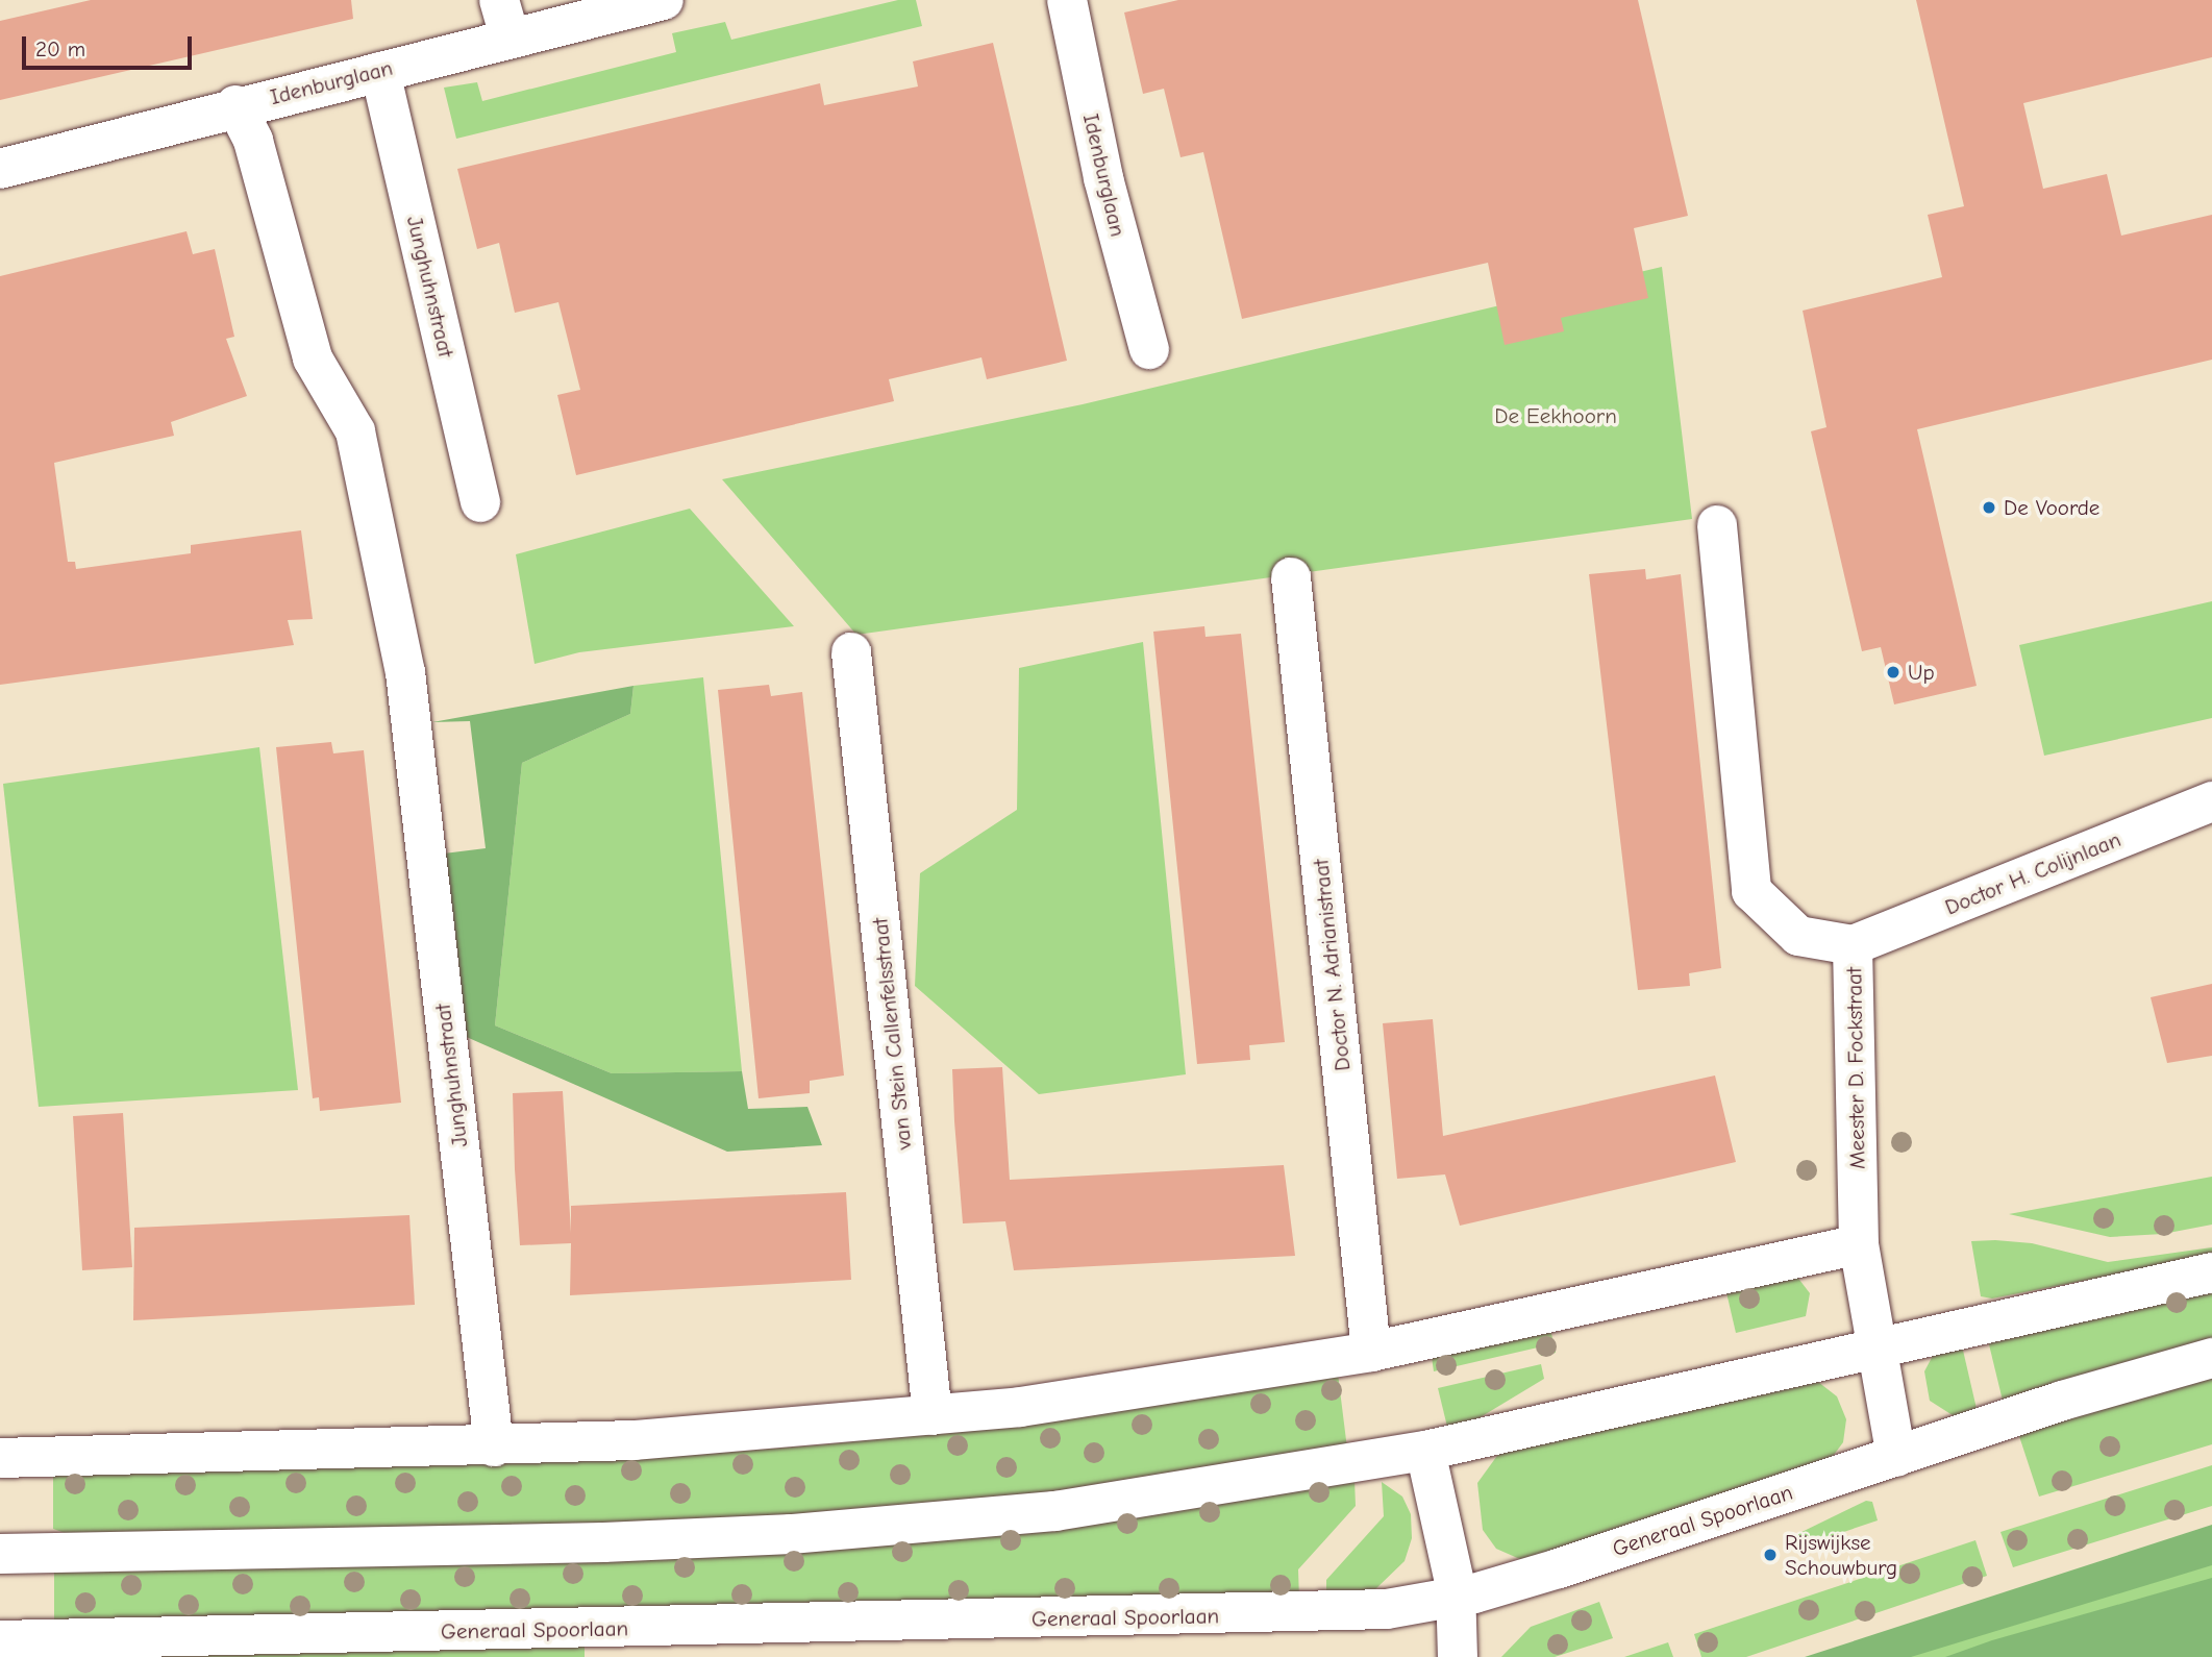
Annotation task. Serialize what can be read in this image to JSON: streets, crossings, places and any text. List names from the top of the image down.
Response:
{
  "streets": {
    "street": [
      "Idenburglaan",
      "Junghuhnstraat",
      "Doctor H. Colijnlaan",
      "Doctor N. Adrianistraat",
      "van Stein Callenfelsstraat",
      "Meester D. Fockstraat",
      "Generaal Spoorlaan"
    ]
  },
  "crossings": [
    ["Idenburglaan", "Junghuhnstraat"],
    ["Doctor H. Colijnlaan", "Meester D. Fockstraat"],
    ["Meester D. Fockstraat", "Generaal Spoorlaan"]
  ],
  "parks": ["De Eekhoorn"],
  "places": ["De Voorde", "Up", "Rijswijkse Schouwburg"],
  "scale_bar": "20 m"
}
